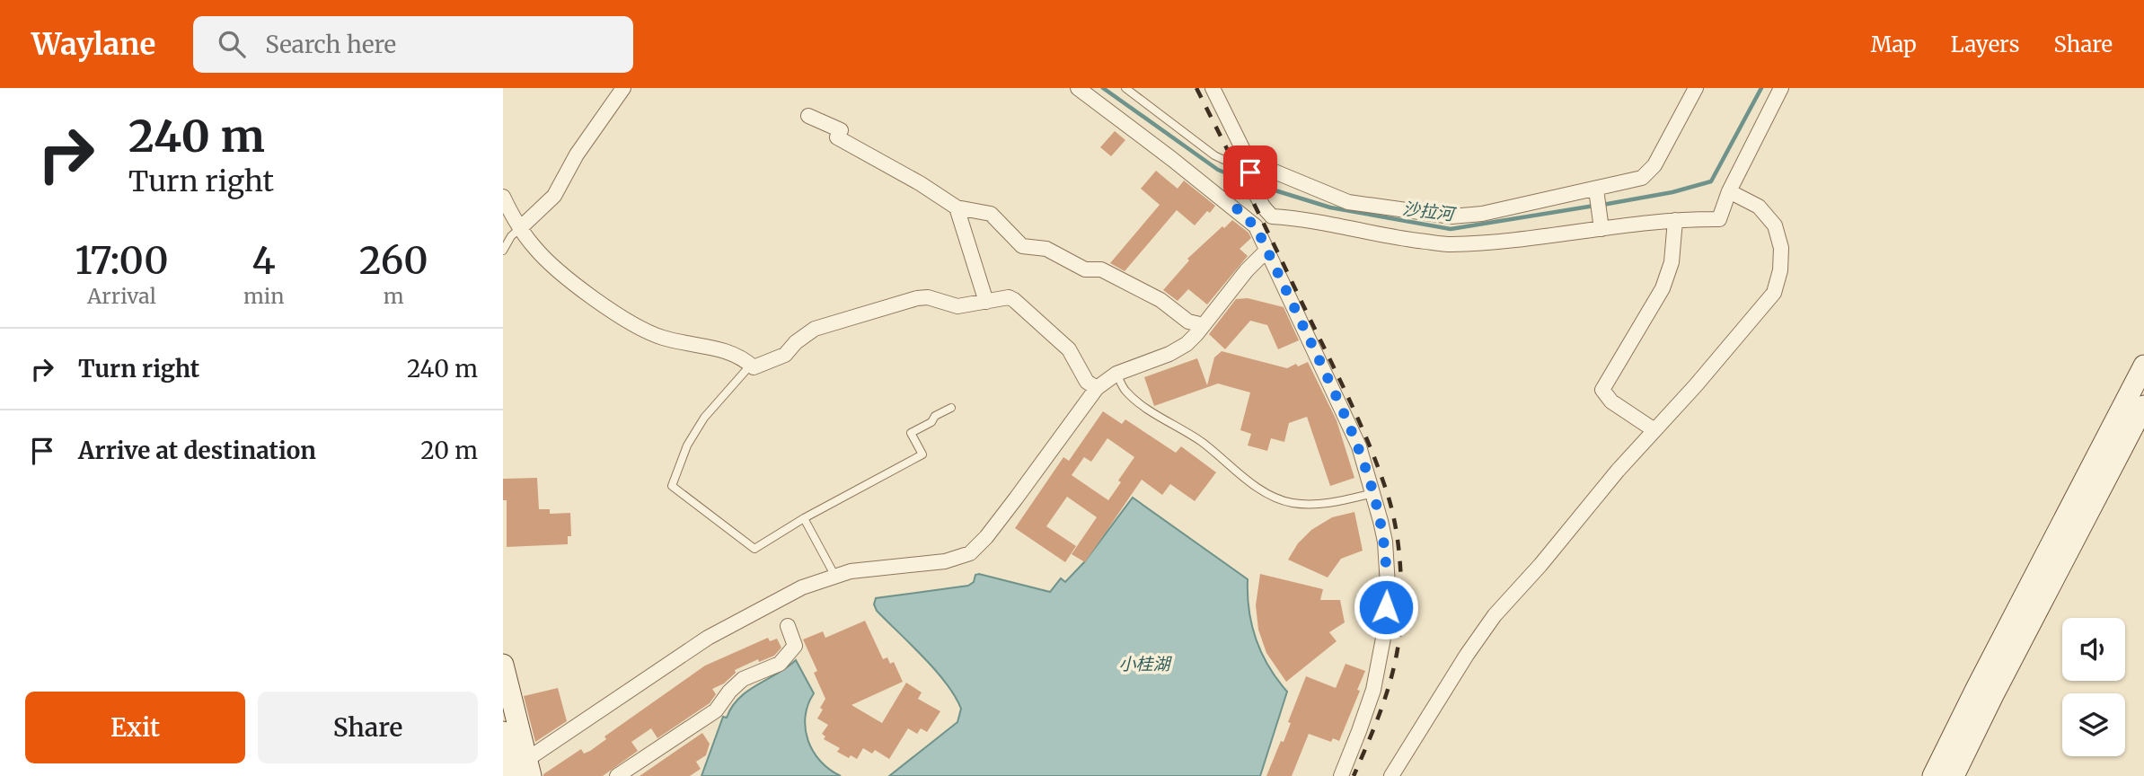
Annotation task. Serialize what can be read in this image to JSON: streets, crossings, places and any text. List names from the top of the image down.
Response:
{
  "water": ["沙拉河", "小桂湖"],
  "page": {
    "header": "Waylane",
    "search": "Search here",
    "nav": ["Map", "Layers", "Share"],
    "turn": ["240 m", "Turn right"],
    "eta": [
      "17:00",
      "Arrival",
      "4",
      "min",
      "260",
      "m"
    ],
    "list": [
      {
        "name": "Turn right",
        "value": "240 m"
      },
      {
        "name": "Arrive at destination",
        "value": "20 m"
      }
    ],
    "buttons": ["Exit", "Share"]
  }
}
